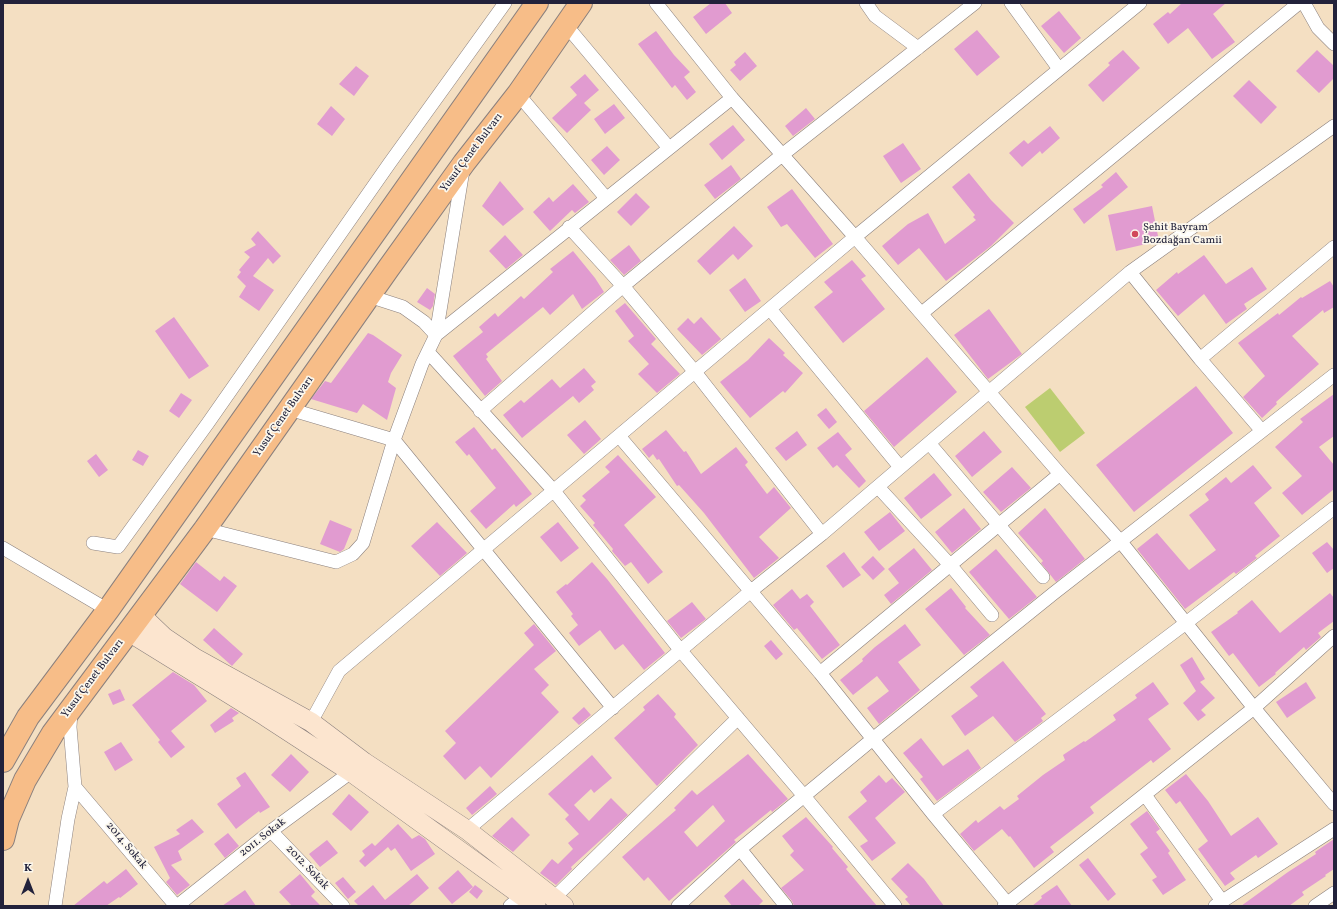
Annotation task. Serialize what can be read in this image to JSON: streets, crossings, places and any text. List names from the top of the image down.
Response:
{
  "streets": {
    "highway": ["Yusuf Çenet Bulvarı"],
    "street": ["2011. Sokak", "2014. Sokak", "2012. Sokak"]
  },
  "crossings": [
    ["2011. Sokak", "2014. Sokak"],
    ["2011. Sokak", "2012. Sokak"]
  ],
  "places": ["Şehit Bayram Bozdağan Camii"],
  "north": "top"
}
